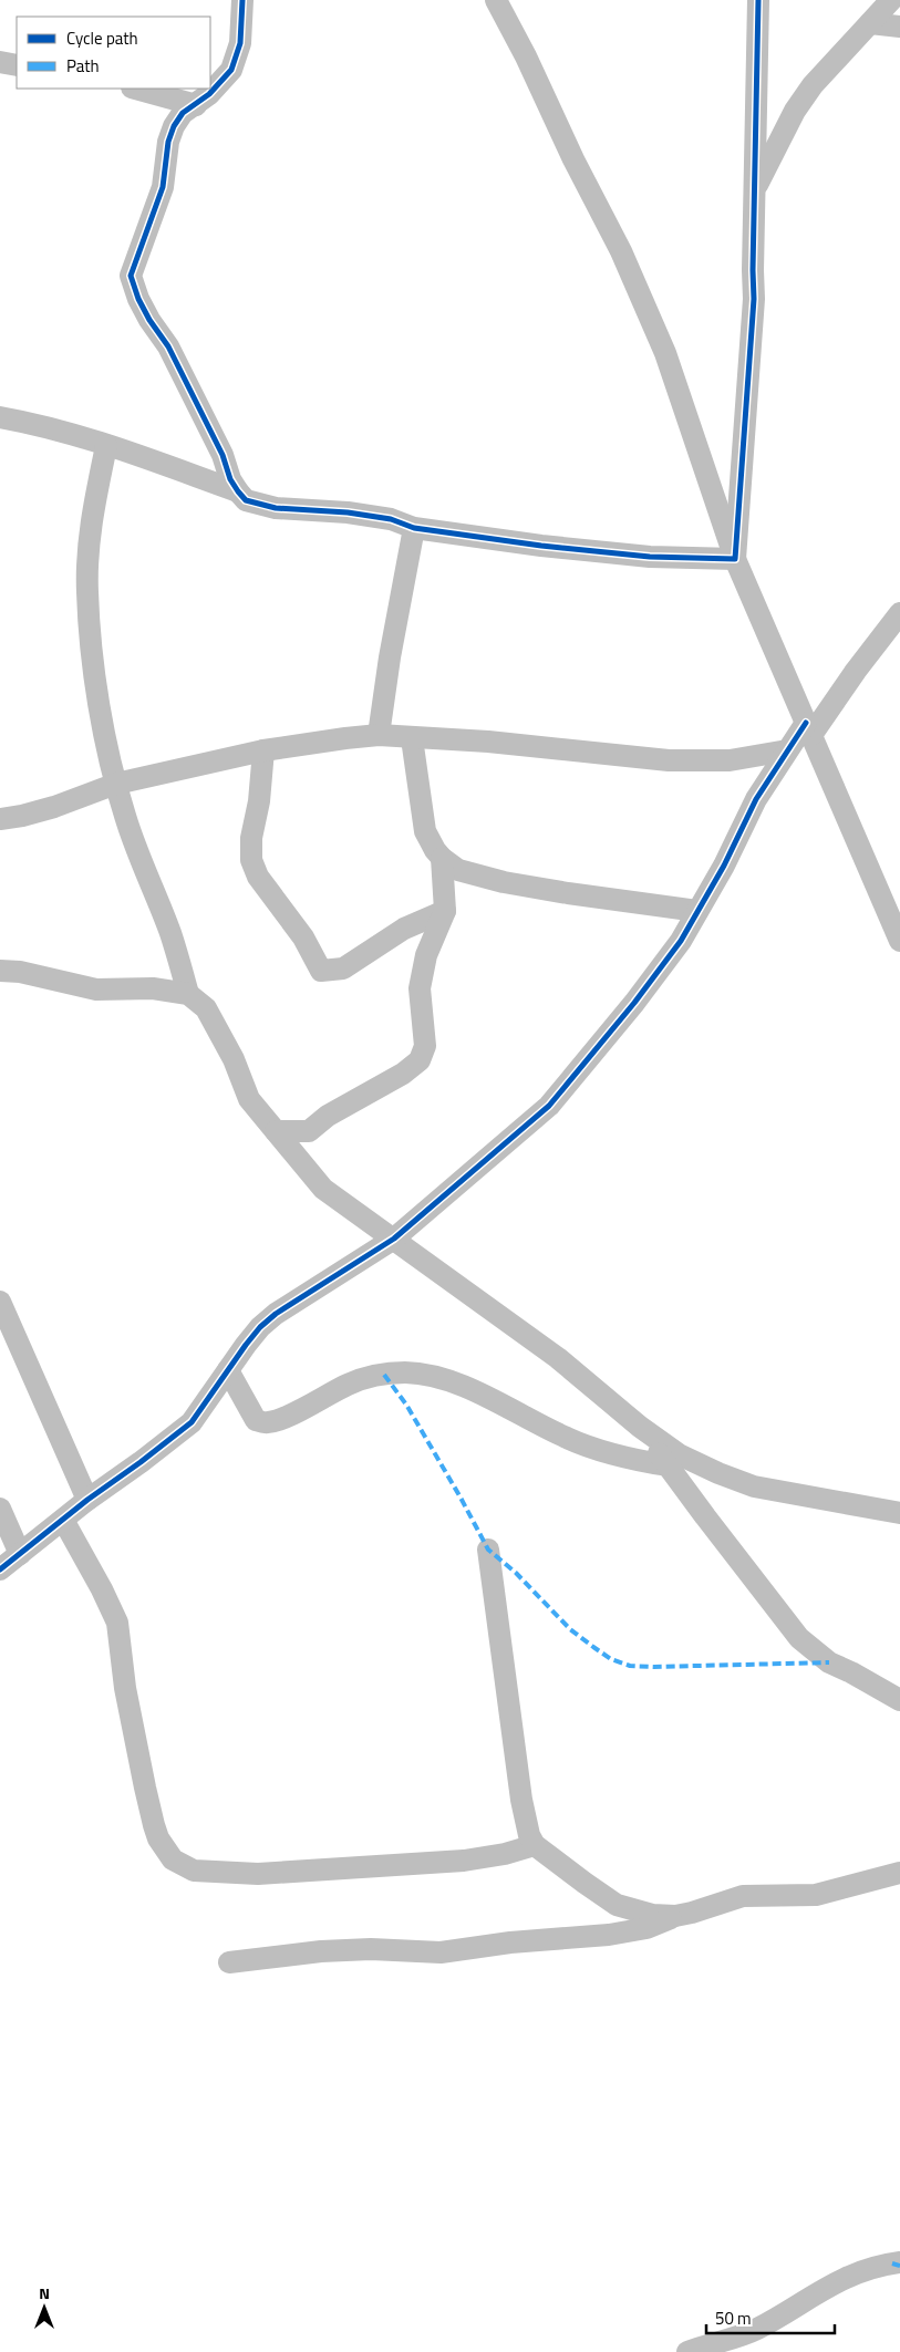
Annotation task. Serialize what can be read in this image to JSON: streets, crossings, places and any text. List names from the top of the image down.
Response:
{
  "legend": ["Cycle path", "Path"],
  "scale_bar": "50 m",
  "north": "top"
}
